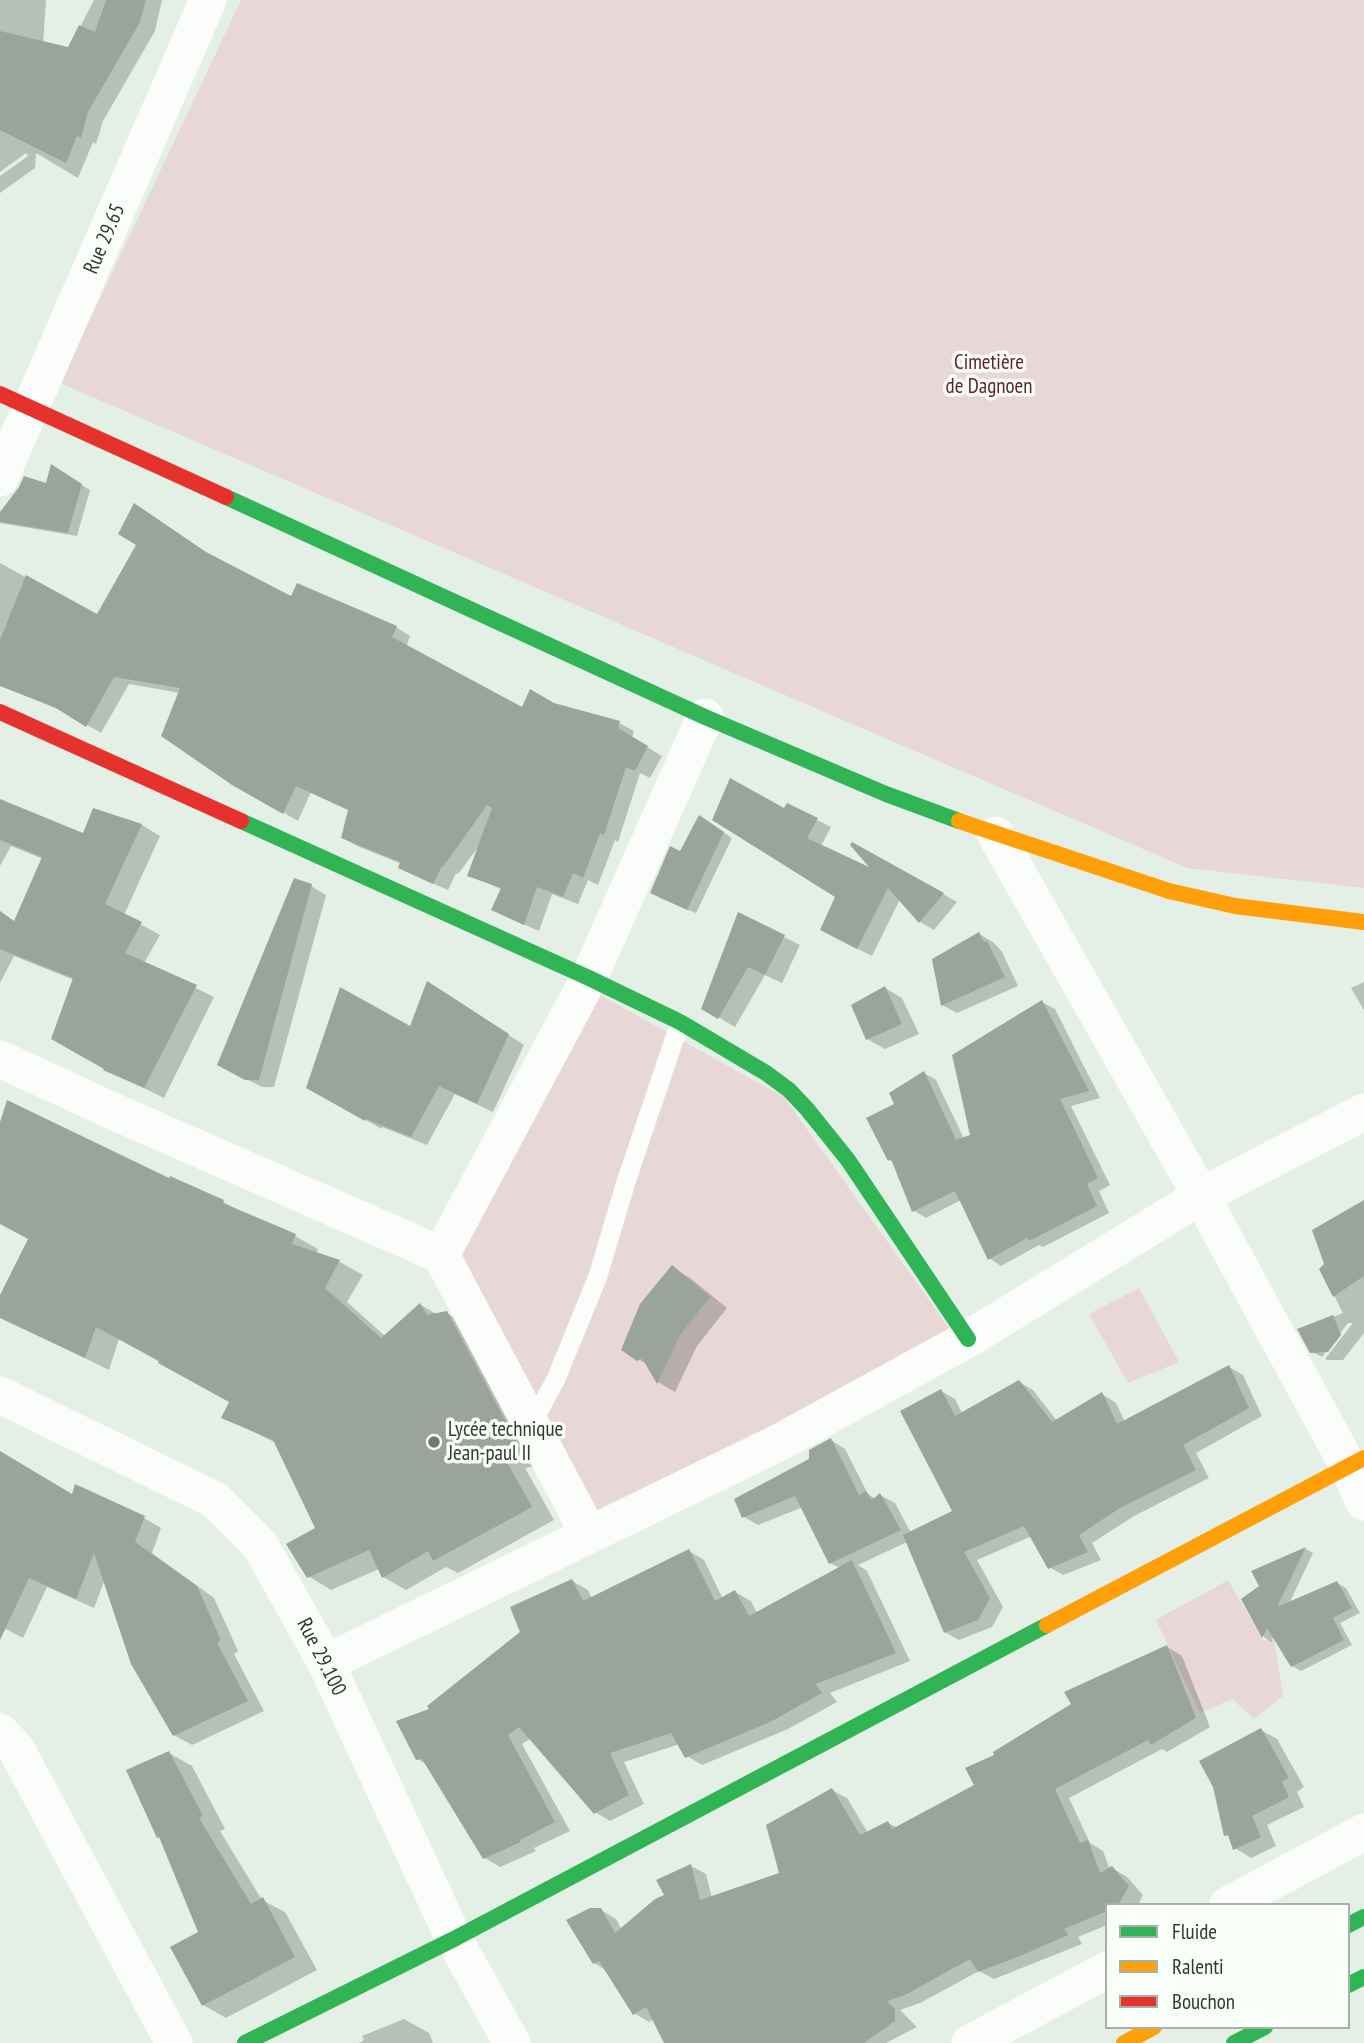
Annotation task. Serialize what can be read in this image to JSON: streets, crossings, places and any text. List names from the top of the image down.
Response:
{
  "streets": {
    "street": ["Rue 29.65", "Rue 29.100"]
  },
  "parks": ["Cimetière de Dagnoen"],
  "places": ["Lycée technique Jean-paul II"],
  "legend": ["Fluide", "Ralenti", "Bouchon"]
}
